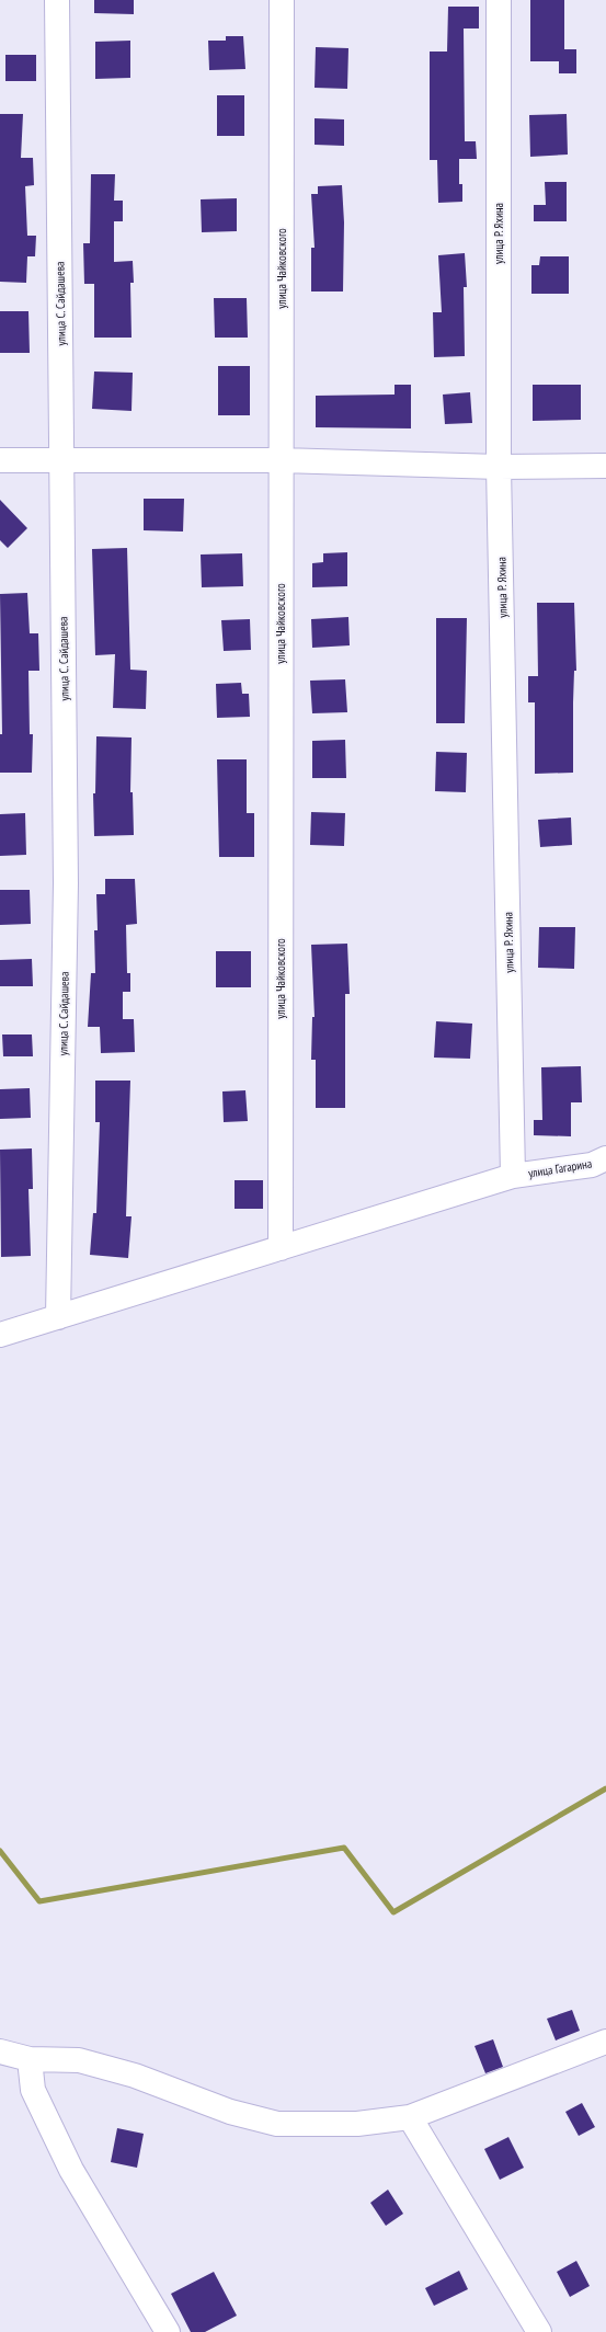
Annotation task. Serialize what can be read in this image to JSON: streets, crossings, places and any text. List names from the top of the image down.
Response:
{
  "streets": {
    "street": [
      "улица Р. Яхина",
      "улица Чайковского",
      "улица С. Сайдашева",
      "улица Гагарина"
    ]
  },
  "crossings": [
    ["улица Р. Яхина", "улица Гагарина"],
    ["улица Чайковского", "улица Гагарина"],
    ["улица С. Сайдашева", "улица Гагарина"]
  ]
}
